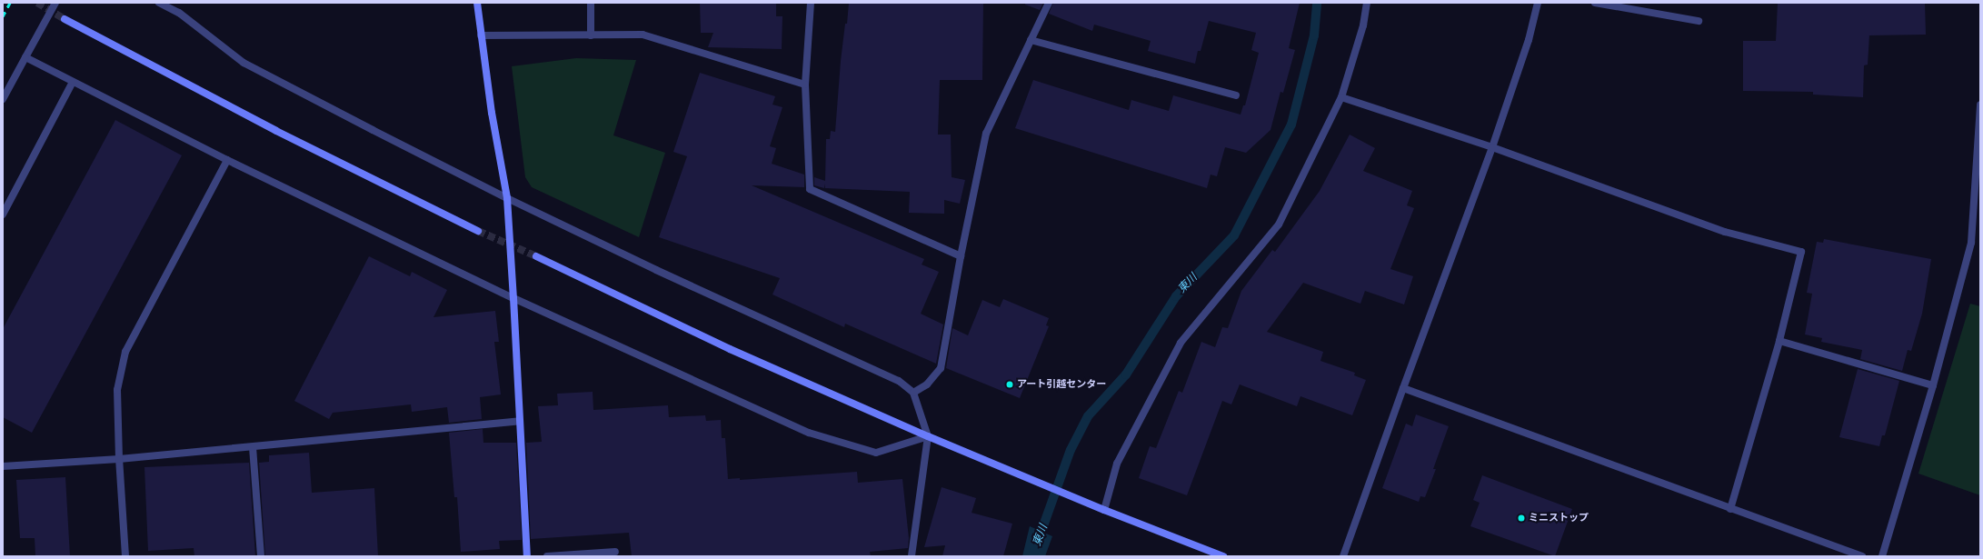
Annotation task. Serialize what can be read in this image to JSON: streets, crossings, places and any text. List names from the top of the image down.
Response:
{
  "water": ["東川"],
  "places": ["アート引越センター", "ミニストップ"]
}
